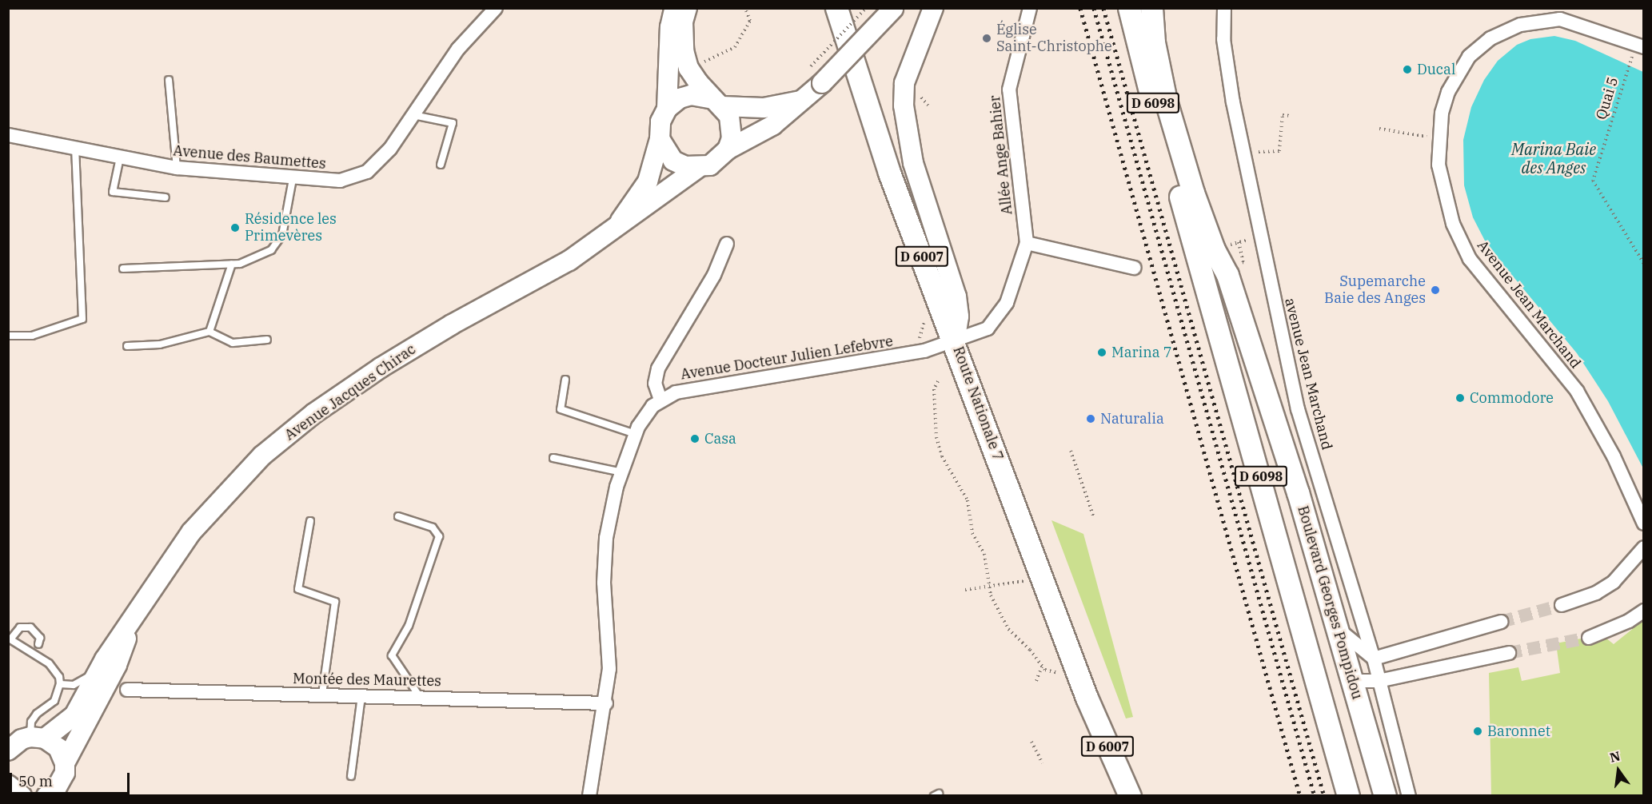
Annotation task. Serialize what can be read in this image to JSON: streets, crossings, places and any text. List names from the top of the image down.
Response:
{
  "streets": {
    "main road": [
      "D 6098",
      "D 6007",
      "Avenue Jacques Chirac",
      "Route Nationale 7",
      "Boulevard Georges Pompidou"
    ],
    "street": [
      "Allée Ange Bahier",
      "Avenue des Baumettes",
      "Avenue Jean Marchand",
      "Avenue Docteur Julien Lefebvre",
      "avenue Jean Marchand",
      "Montée des Maurettes"
    ],
    "path": ["Quai 5"]
  },
  "crossings": [
    ["D 6098", "Boulevard Georges Pompidou"],
    ["Allée Ange Bahier", "Avenue Docteur Julien Lefebvre"],
    ["Avenue Docteur Julien Lefebvre", "Route Nationale 7"]
  ],
  "water": ["Marina Baie des Anges"],
  "places": [
    "Église Saint-Christophe",
    "Ducal",
    "Résidence les Primevères",
    "Supemarche Baie des Anges",
    "Marina 7",
    "Commodore",
    "Naturalia",
    "Casa",
    "Baronnet"
  ],
  "scale_bar": "50 m",
  "north": "top"
}
